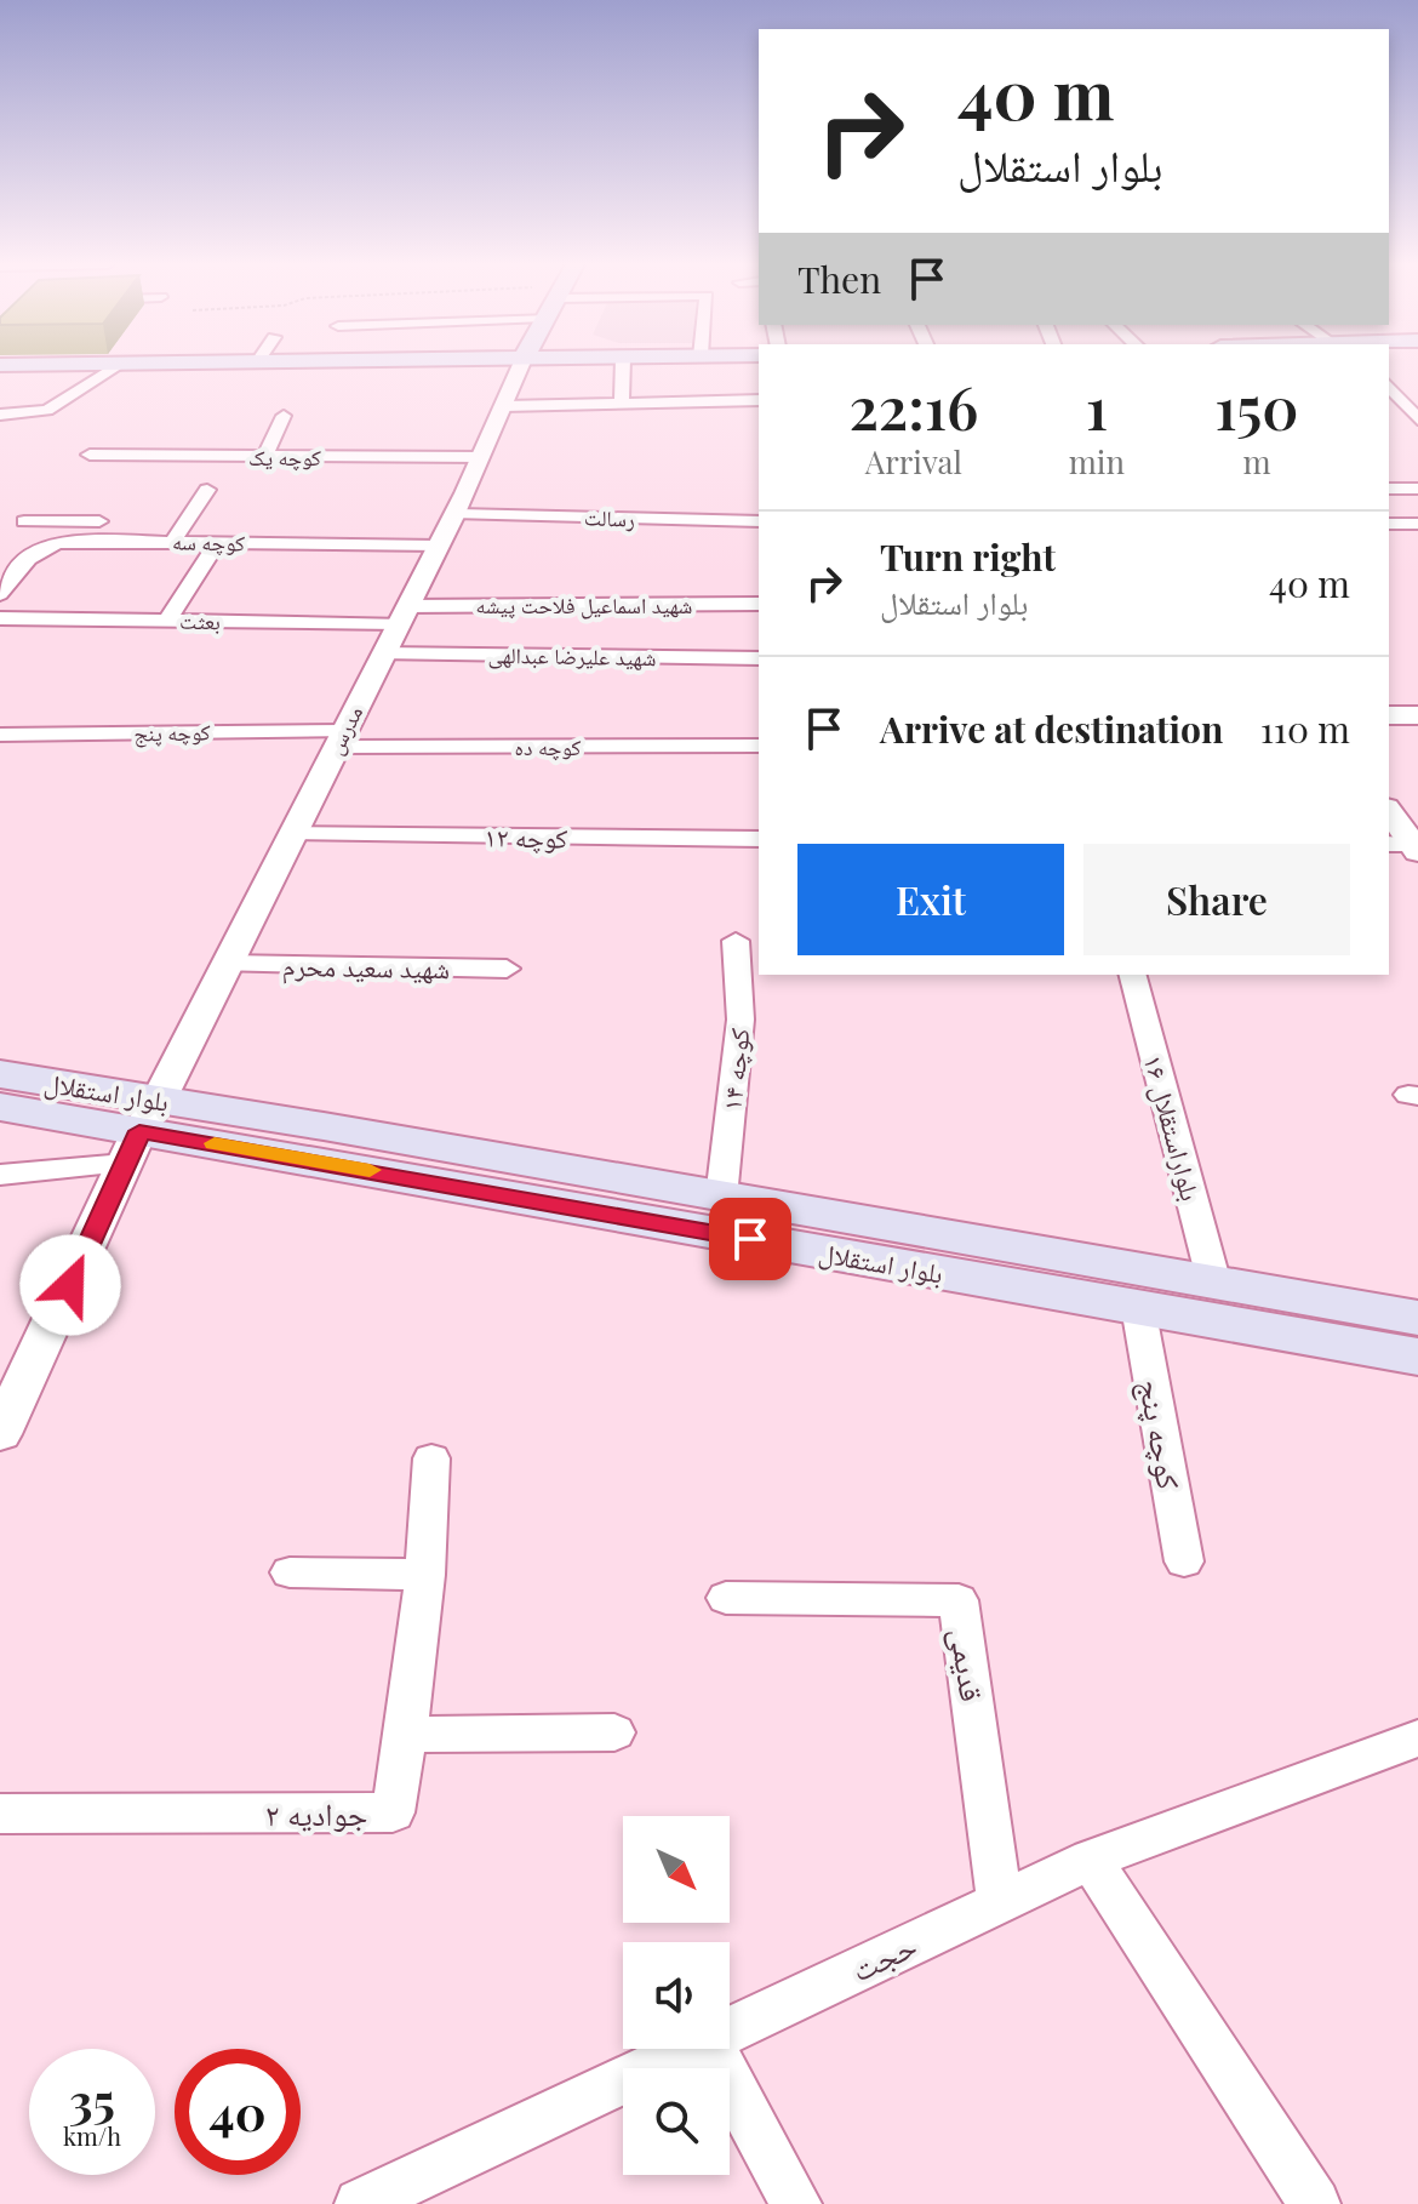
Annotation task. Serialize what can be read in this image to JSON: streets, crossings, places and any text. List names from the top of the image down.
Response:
{
  "streets": {
    "main road": ["بلوار استقلال"],
    "street": [
      "کوچه یک",
      "رسالت",
      "کوچه سه",
      "شهید اسماعیل فلاحت پیشه",
      "بعثت",
      "شهید علیرضا عبدالهی",
      "مدرس",
      "کوچه پنج",
      "کوچه ده",
      "کوچه ۱۲",
      "شهید سعید محرم",
      "کوچه ۱۴",
      "بلواراستقلال ۱۶",
      "قدیمی",
      "جوادیه ۲",
      "حجت"
    ]
  },
  "crossings": [
    ["کوچه یک", "مدرس"],
    ["رسالت", "مدرس"],
    ["کوچه سه", "مدرس"],
    ["شهید اسماعیل فلاحت پیشه", "بعثت"],
    ["شهید اسماعیل فلاحت پیشه", "مدرس"],
    ["بعثت", "مدرس"],
    ["شهید علیرضا عبدالهی", "مدرس"],
    ["مدرس", "کوچه پنج"],
    ["مدرس", "کوچه ده"],
    ["مدرس", "کوچه ۱۲"],
    ["مدرس", "شهید سعید محرم"],
    ["مدرس", "بلوار استقلال"],
    ["کوچه پنج", "کوچه ده"],
    ["کوچه پنج", "بلوار استقلال"],
    ["کوچه ۱۴", "بلوار استقلال"],
    ["بلوار استقلال", "بلواراستقلال ۱۶"],
    ["قدیمی", "حجت"]
  ],
  "north": "bottom right",
  "page": {
    "turn": ["40 m", "بلوار استقلال"],
    "then": "Then",
    "eta": [
      "22:16",
      "Arrival",
      "1",
      "min",
      "150",
      "m"
    ],
    "list": [
      {
        "name": "Turn right",
        "note": "بلوار استقلال",
        "value": "40 m"
      },
      {
        "name": "Arrive at destination",
        "value": "110 m"
      }
    ],
    "buttons": ["Exit", "Share"],
    "speed": "35 km/h",
    "limit": "40"
  }
}
